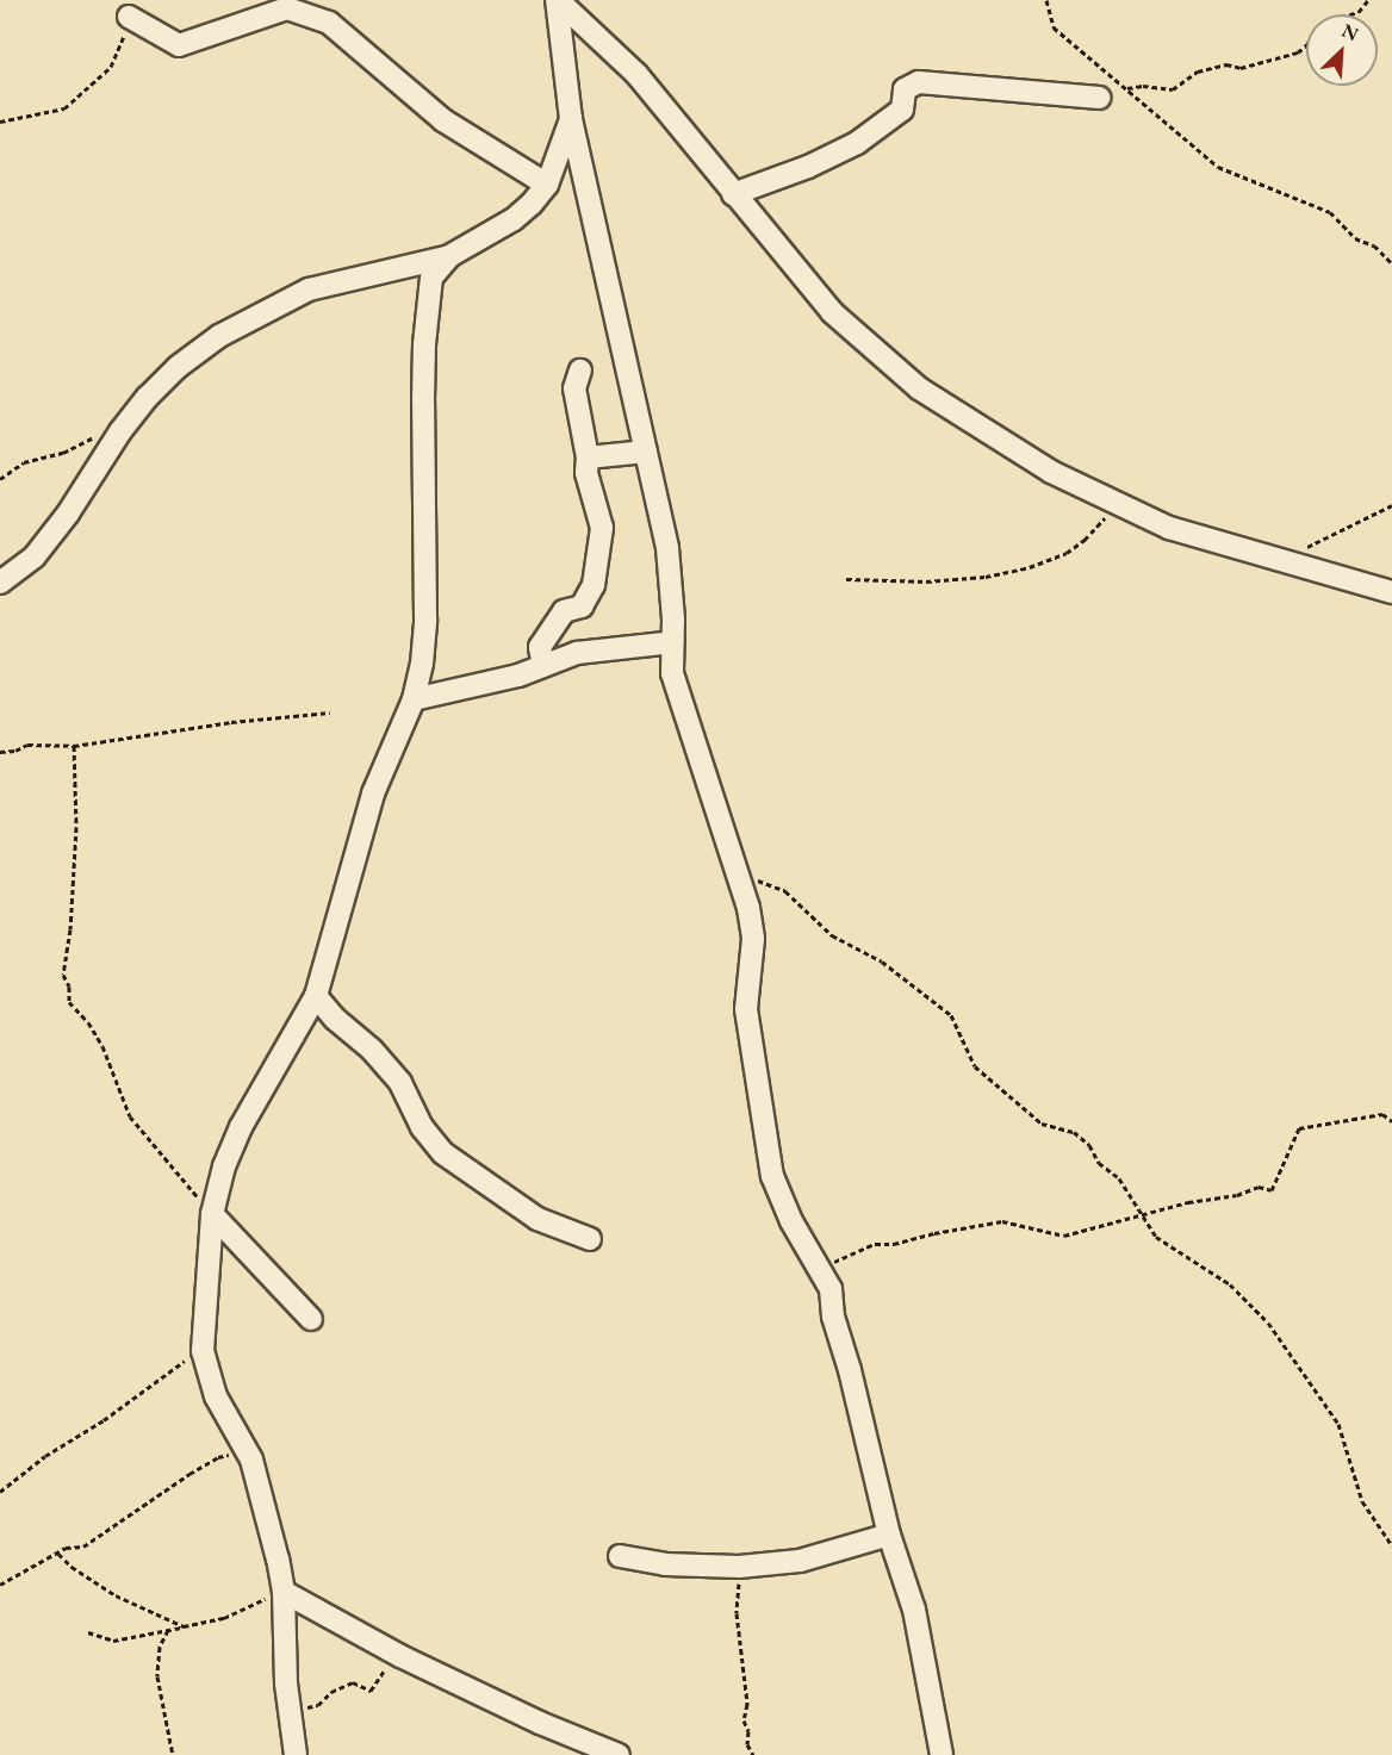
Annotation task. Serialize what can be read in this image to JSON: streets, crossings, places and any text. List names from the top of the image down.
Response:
{
  "north": "top right"
}
